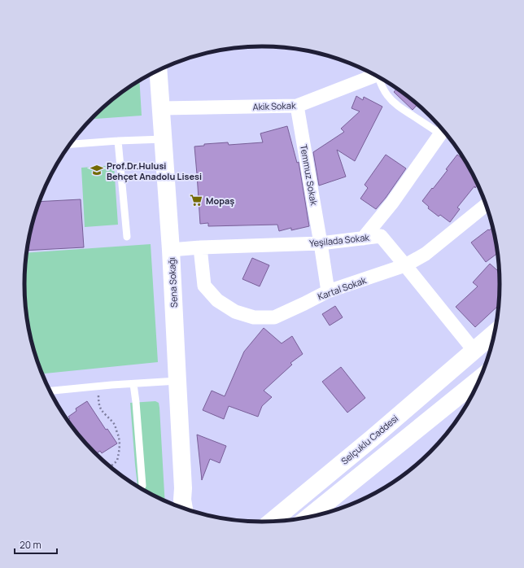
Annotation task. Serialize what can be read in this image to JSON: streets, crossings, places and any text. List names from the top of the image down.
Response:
{
  "streets": {
    "street": [
      "Akik Sokak",
      "Temmuz Sokak",
      "Yeşilada Sokak",
      "Sena Sokağı",
      "Kartal Sokak",
      "Selçuklu Caddesi"
    ]
  },
  "crossings": [
    ["Akik Sokak", "Temmuz Sokak"],
    ["Akik Sokak", "Sena Sokağı"],
    ["Temmuz Sokak", "Yeşilada Sokak"],
    ["Temmuz Sokak", "Kartal Sokak"],
    ["Yeşilada Sokak", "Sena Sokağı"],
    ["Yeşilada Sokak", "Kartal Sokak"],
    ["Yeşilada Sokak", "Selçuklu Caddesi"]
  ],
  "places": {
    "school or university": ["Prof.Dr.Hulusi Behçet Anadolu Lisesi"],
    "supermarket": ["Mopaş"]
  },
  "scale_bar": "20 m"
}
